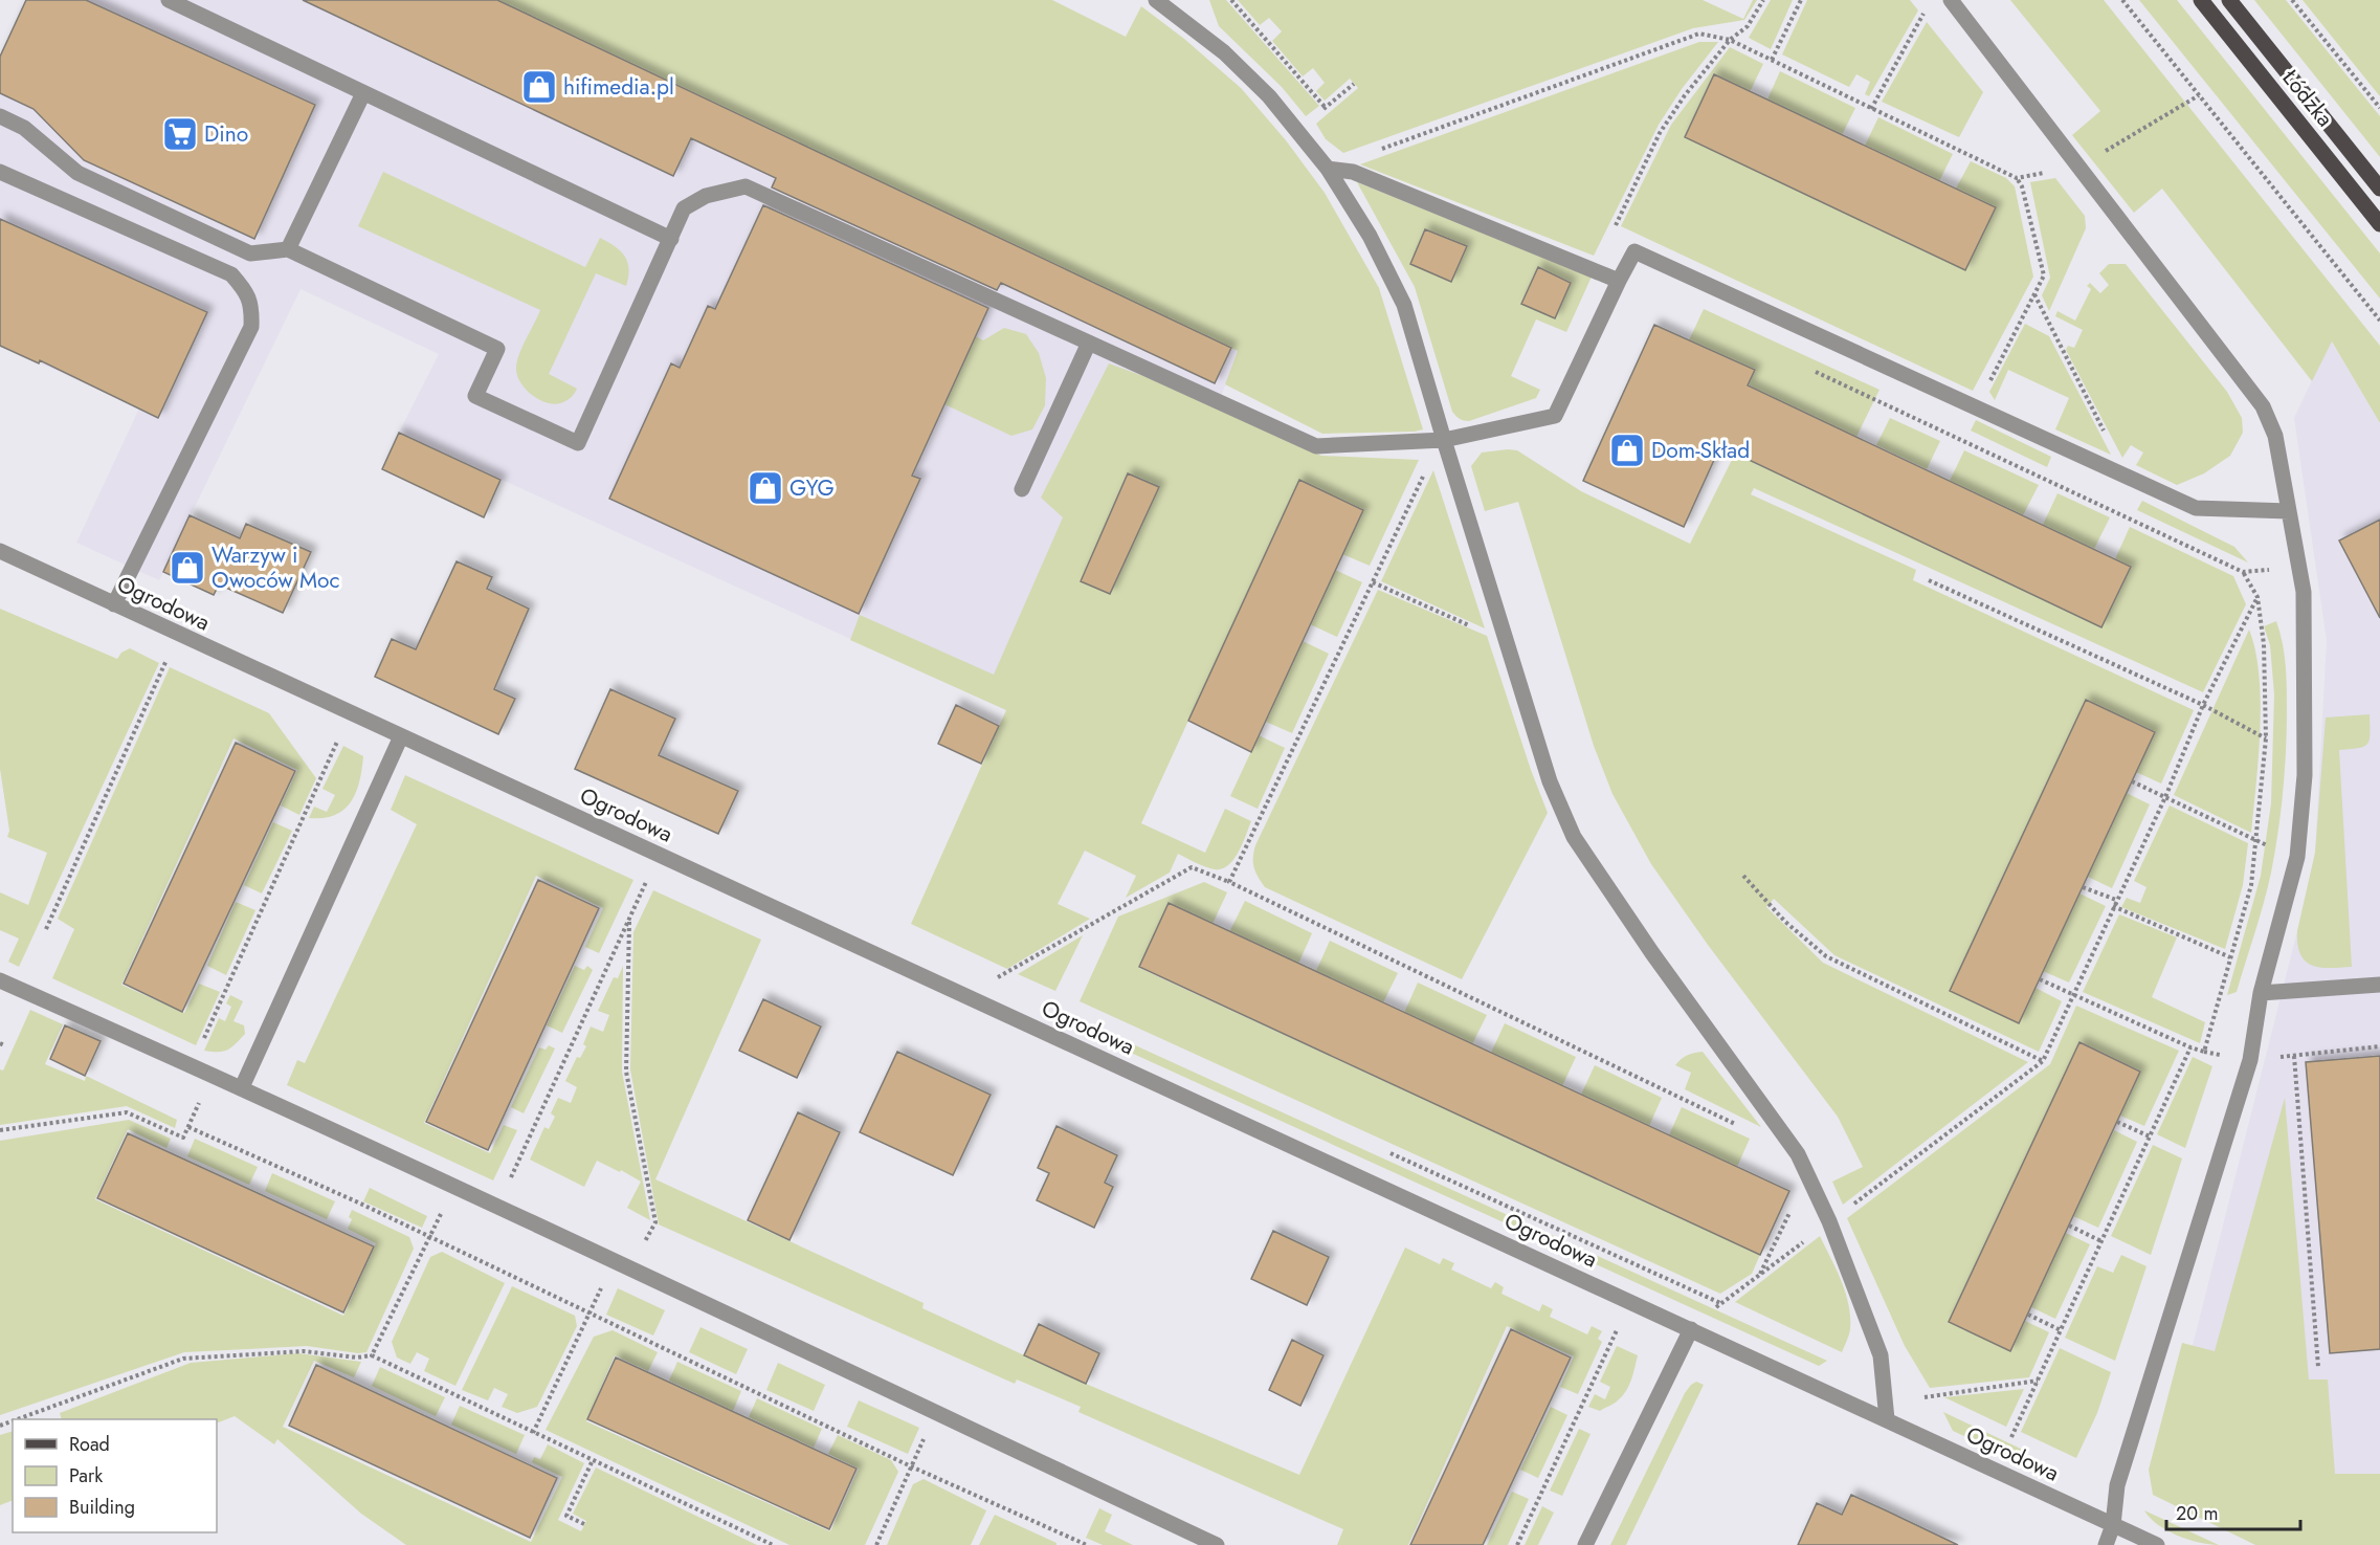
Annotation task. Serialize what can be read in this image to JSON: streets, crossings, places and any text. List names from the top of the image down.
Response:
{
  "streets": {
    "main road": ["Łódzka"],
    "street": ["Ogrodowa"]
  },
  "places": {
    "shop": [
      "hifimedia.pl",
      "Dom-Skład",
      "GYG",
      "Warzyw i Owoców Moc"
    ],
    "supermarket": ["Dino"]
  },
  "legend": ["Road", "Park", "Building"],
  "scale_bar": "20 m"
}
